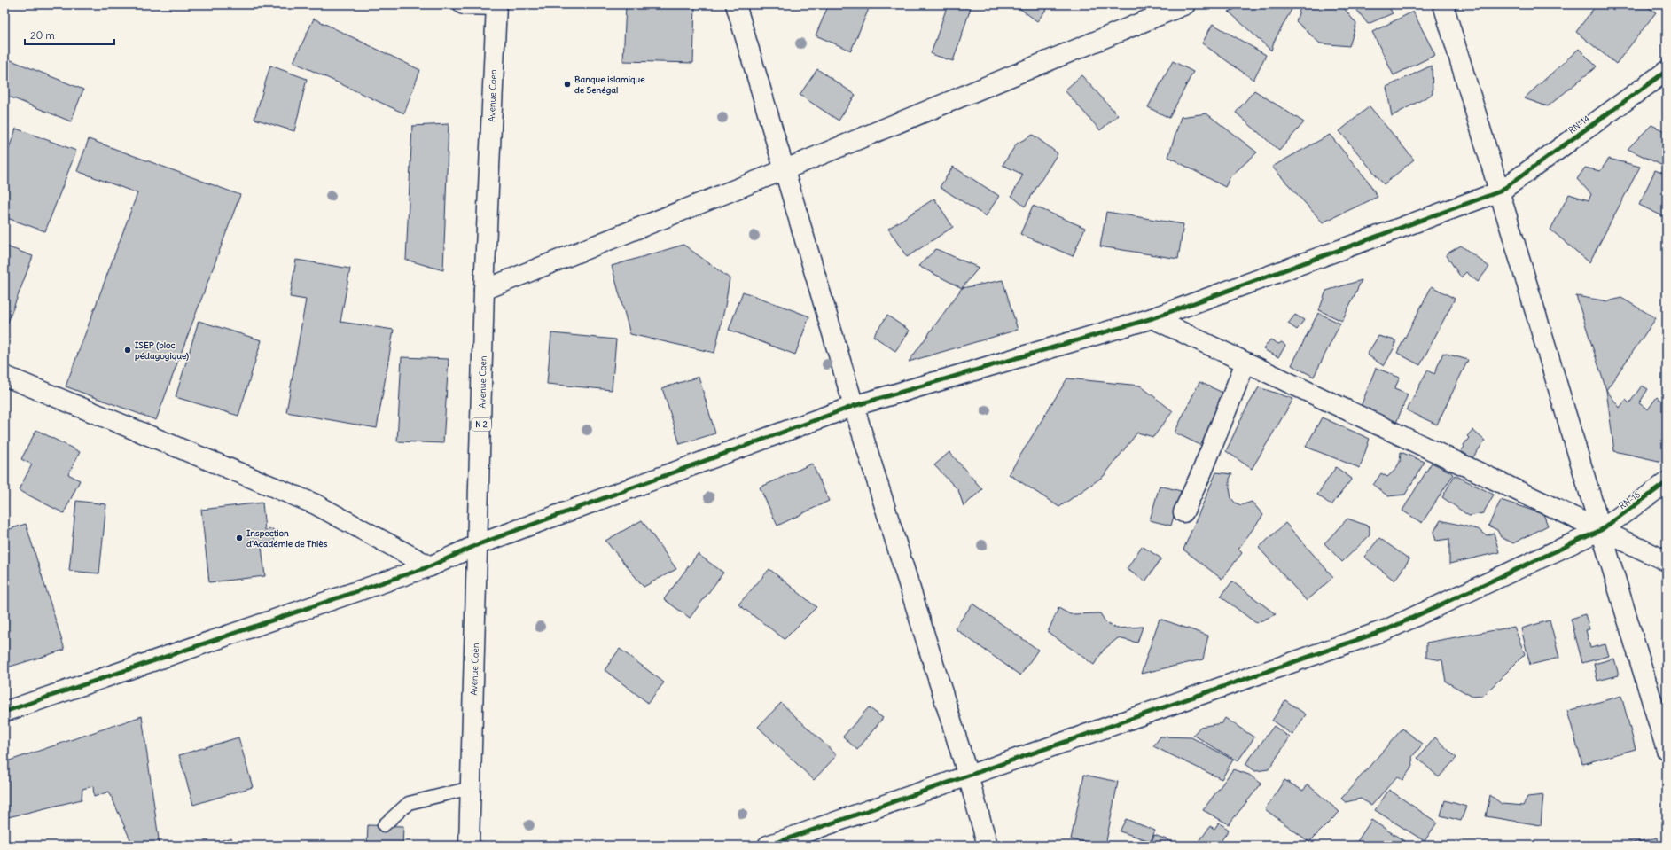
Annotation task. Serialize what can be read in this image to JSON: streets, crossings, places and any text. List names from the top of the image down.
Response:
{
  "streets": {
    "main road": [
      "Avenue Caen",
      "RN-14",
      "N 2",
      "RN-16"
    ]
  },
  "crossings": [
    ["Avenue Caen", "RN-14"]
  ],
  "places": ["Banque islamique de Senégal", "ISEP (bloc pédagogique)", "Inspection d'Académie de Thiès"],
  "scale_bar": "20 m"
}
